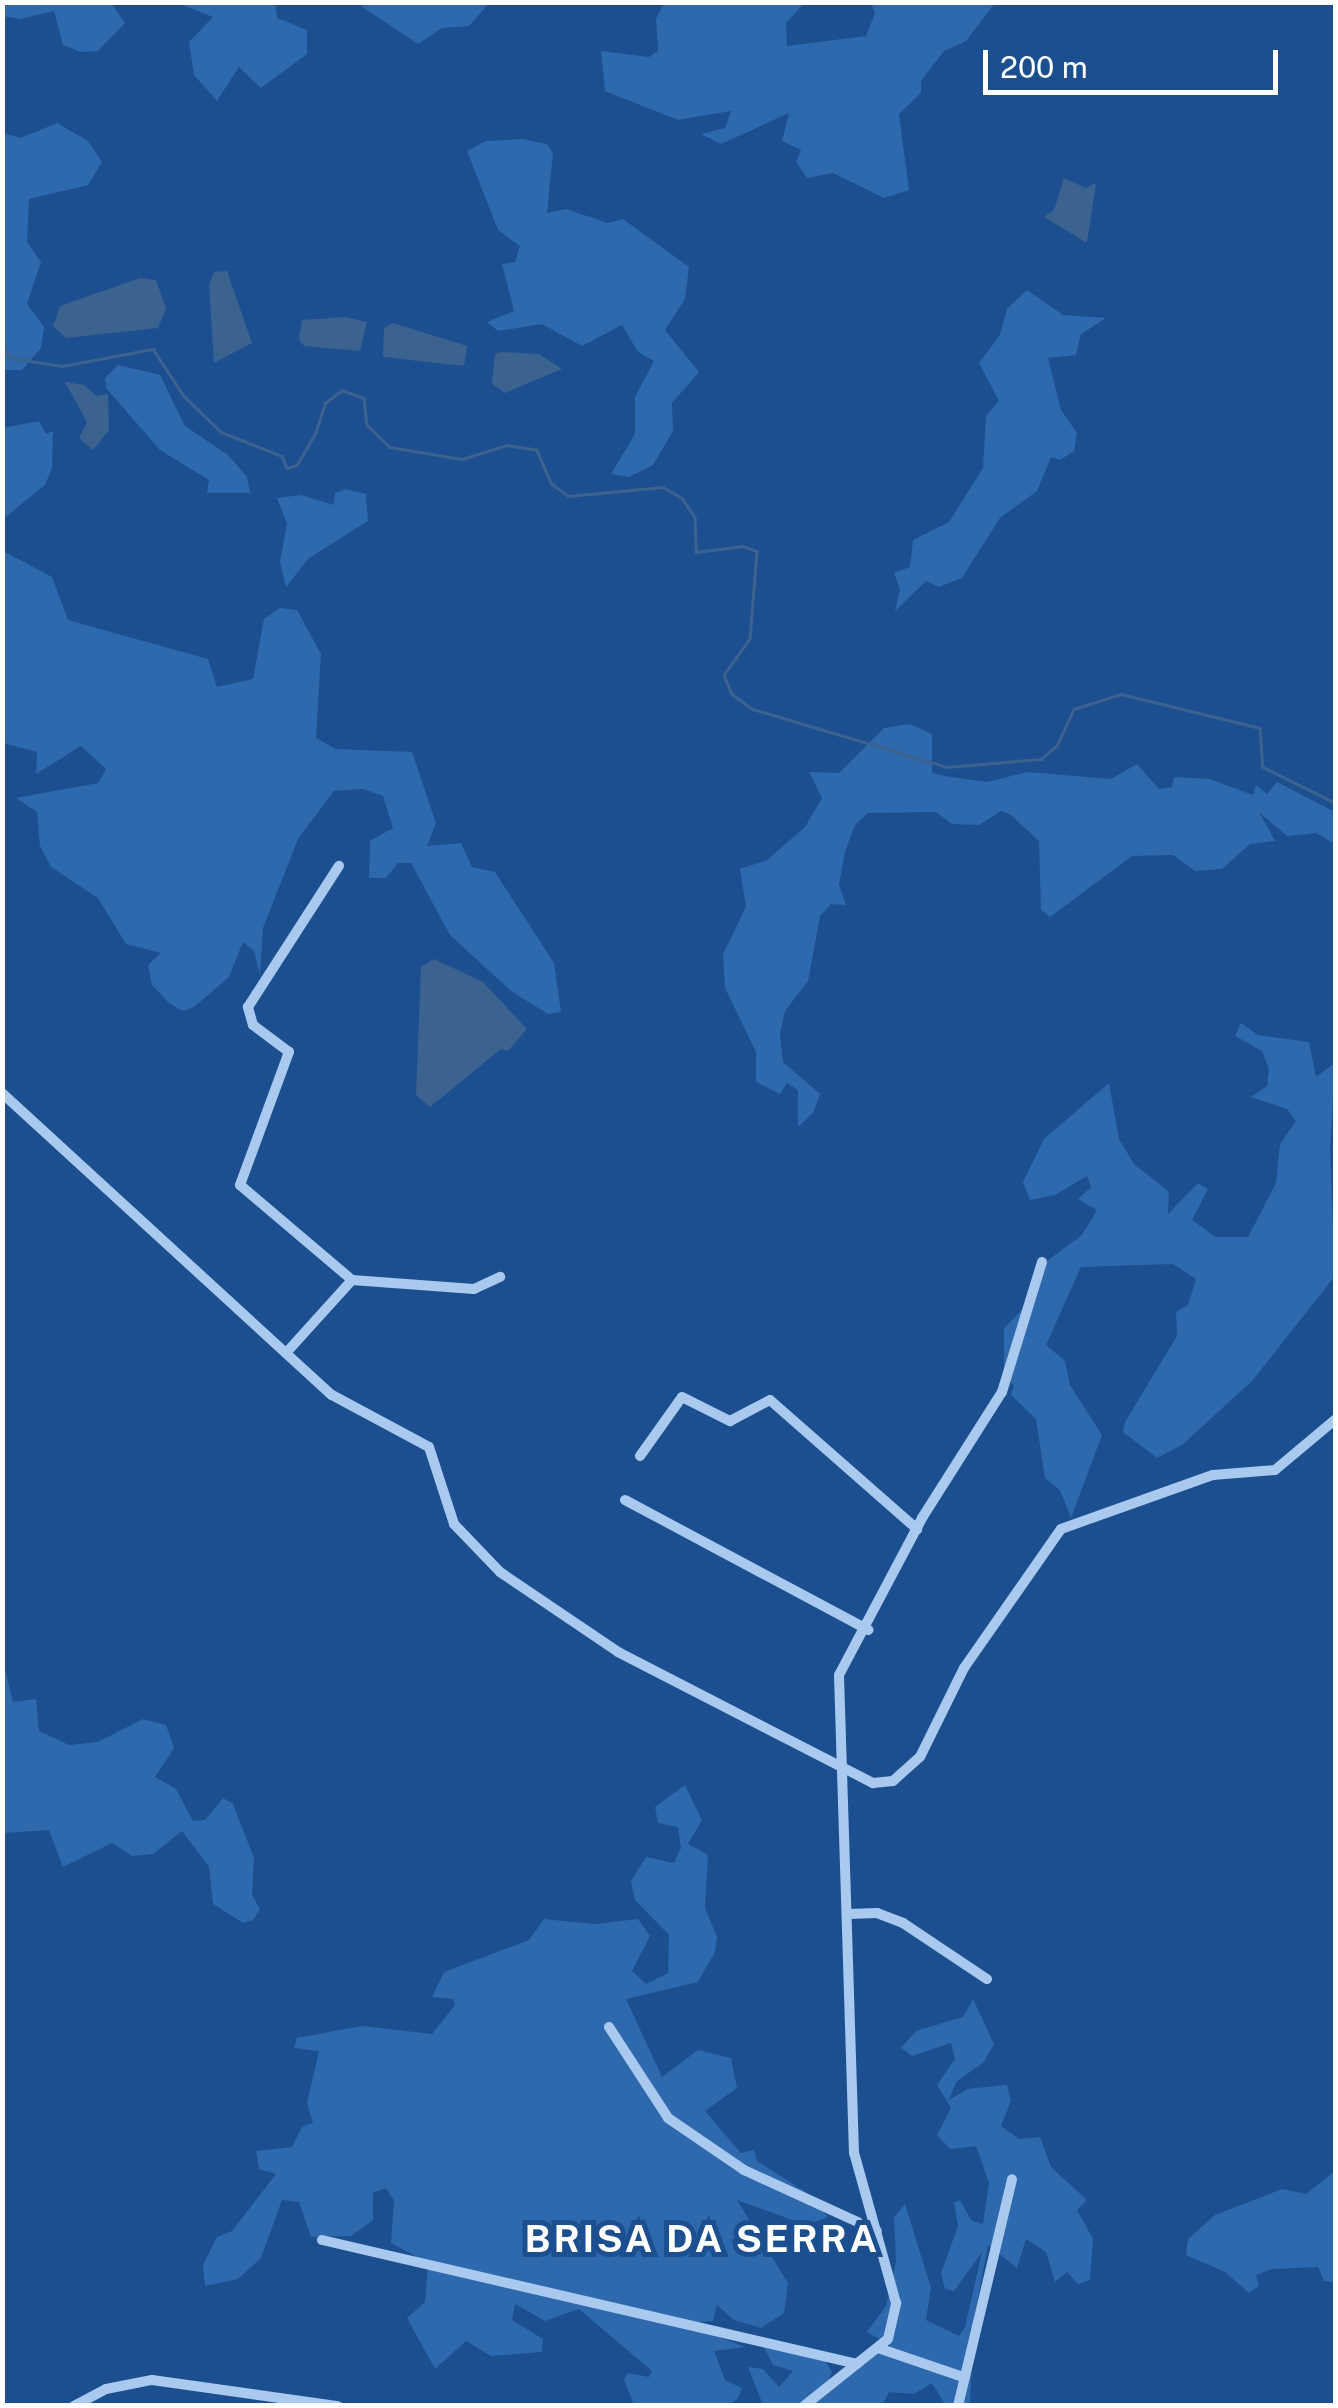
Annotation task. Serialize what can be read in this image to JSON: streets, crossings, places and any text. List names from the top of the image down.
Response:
{
  "districts": ["BRISA DA SERRA"],
  "scale_bar": "200 m"
}
